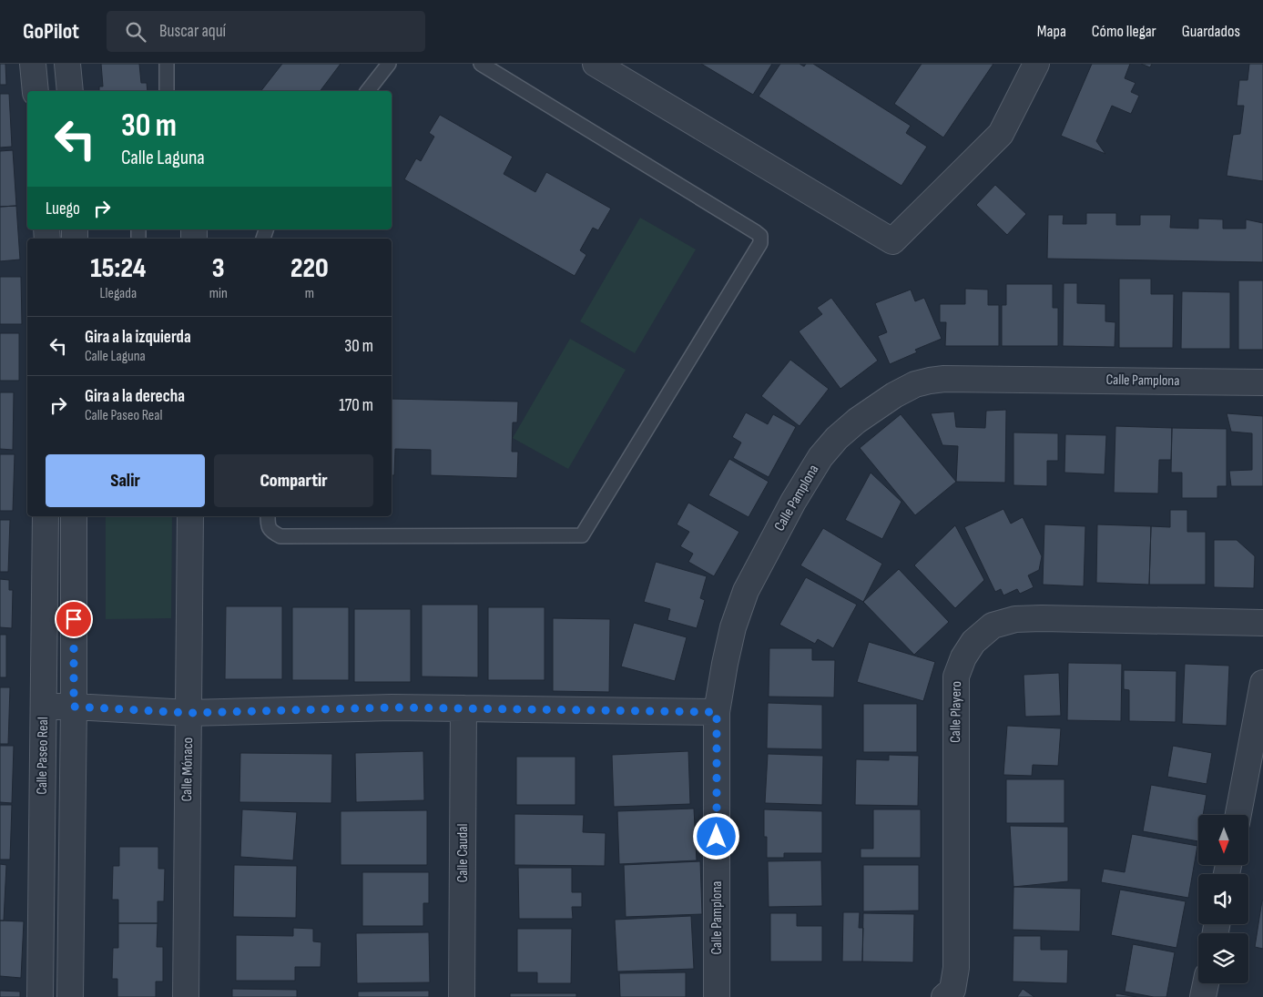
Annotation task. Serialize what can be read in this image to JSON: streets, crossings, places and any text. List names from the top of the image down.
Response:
{
  "streets": {
    "street": [
      "Calle Pamplona",
      "Calle Playero",
      "Calle Paseo Real",
      "Calle Mónaco",
      "Calle Caudal"
    ]
  },
  "north": "bottom",
  "page": {
    "header": "GoPilot",
    "search": "Buscar aquí",
    "nav": ["Mapa", "Cómo llegar", "Guardados"],
    "turn": ["30 m", "Calle Laguna"],
    "then": "Luego",
    "eta": [
      "15:24",
      "Llegada",
      "3",
      "min",
      "220",
      "m"
    ],
    "list": [
      {
        "name": "Gira a la izquierda",
        "note": "Calle Laguna",
        "value": "30 m"
      },
      {
        "name": "Gira a la derecha",
        "note": "Calle Paseo Real",
        "value": "170 m"
      }
    ],
    "buttons": ["Salir", "Compartir"]
  }
}
